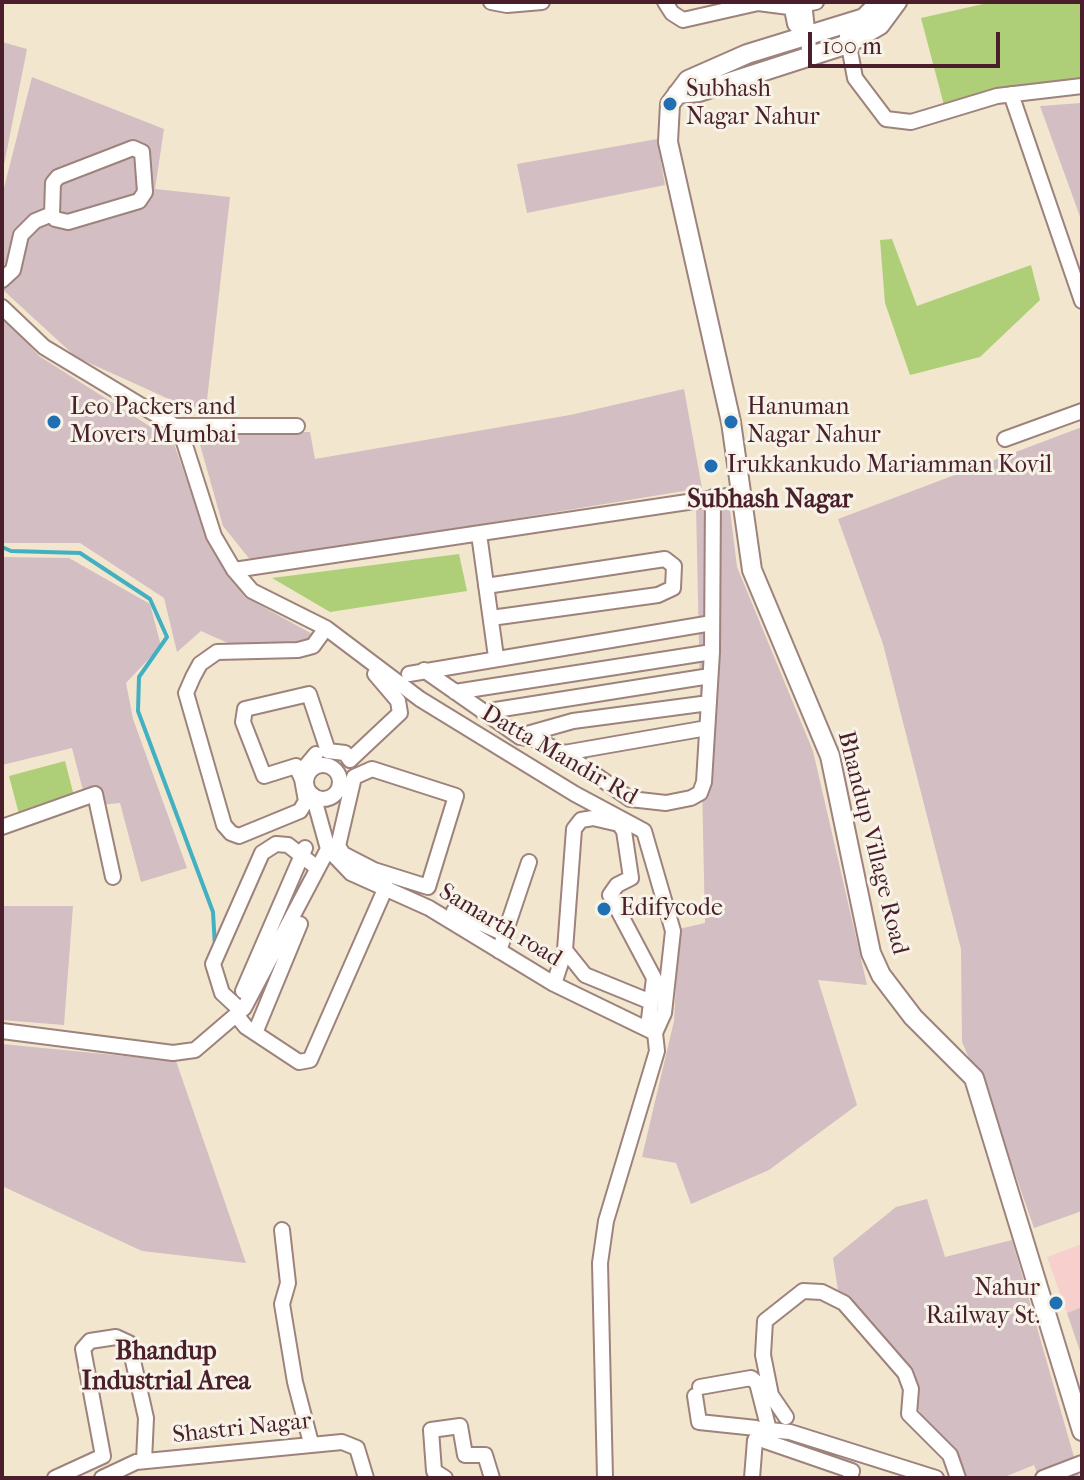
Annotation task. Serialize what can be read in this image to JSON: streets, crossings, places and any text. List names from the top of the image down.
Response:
{
  "streets": {
    "street": [
      "Datta Mandir Rd",
      "Bhandup Village Road",
      "Samarth road",
      "Shastri Nagar"
    ]
  },
  "crossings": [
    ["Datta Mandir Rd", "Samarth road"]
  ],
  "districts": ["Subhash Nagar", "Bhandup Industrial Area"],
  "places": [
    "Subhash Nagar Nahur",
    "Leo Packers and Movers Mumbai",
    "Hanuman Nagar Nahur",
    "Irukkankudo Mariamman Kovil",
    "Edifycode",
    "Nahur Railway St."
  ],
  "scale_bar": "100 m"
}
